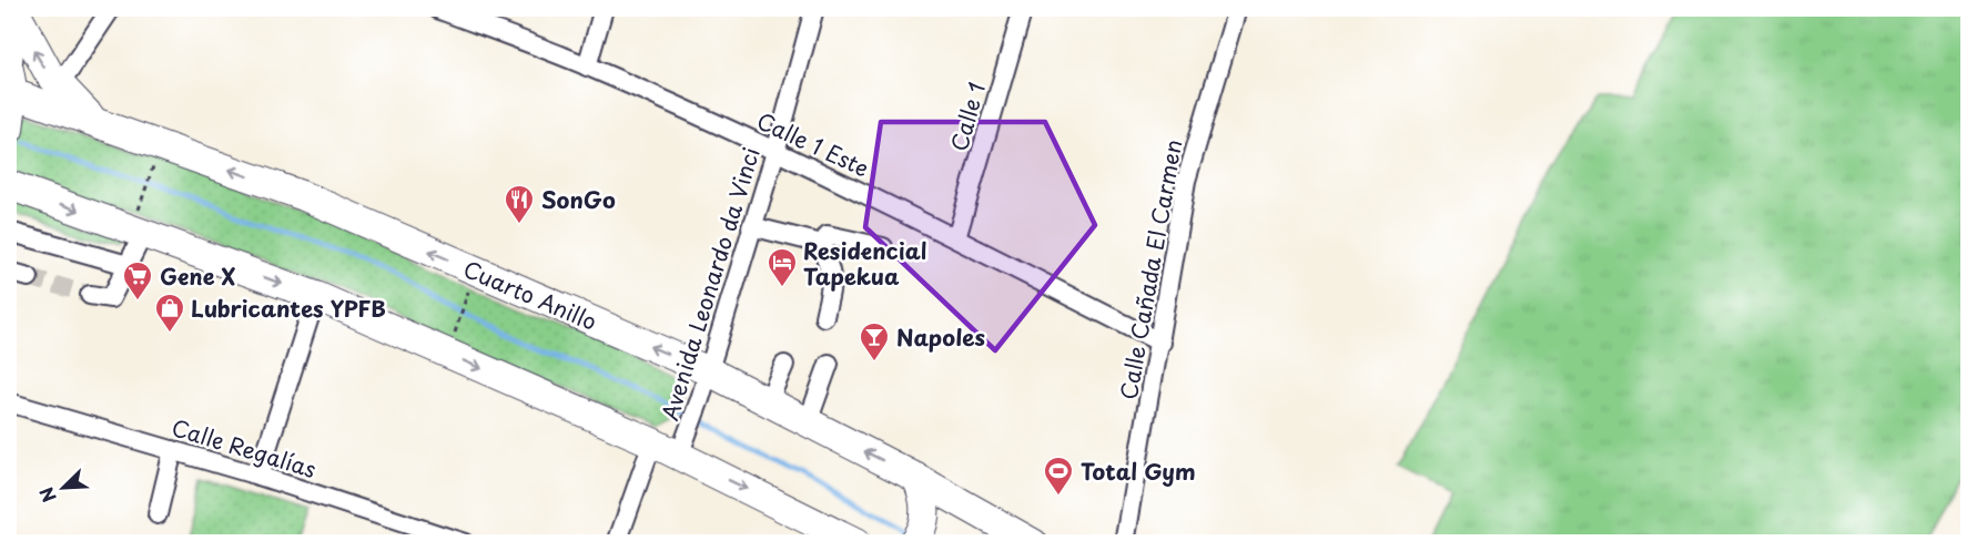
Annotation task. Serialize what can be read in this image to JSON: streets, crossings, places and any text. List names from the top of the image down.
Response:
{
  "streets": {
    "highway": ["Cuarto Anillo"],
    "street": [
      "Calle 1",
      "Calle 1 Este",
      "Calle Cañada El Carmen",
      "Avenida Leonardo da Vinci",
      "Calle Regalías"
    ]
  },
  "crossings": [
    ["Calle 1", "Calle 1 Este"],
    ["Calle 1 Este", "Calle Cañada El Carmen"],
    ["Calle 1 Este", "Avenida Leonardo da Vinci"],
    ["Avenida Leonardo da Vinci", "Cuarto Anillo"]
  ],
  "places": {
    "restaurant": ["SonGo"],
    "hotel": ["Residencial Tapekua"],
    "supermarket": ["Gene X"],
    "shop": ["Lubricantes YPFB"],
    "bar": ["Napoles"],
    "sports": ["Total Gym"]
  },
  "north": "bottom left"
}
